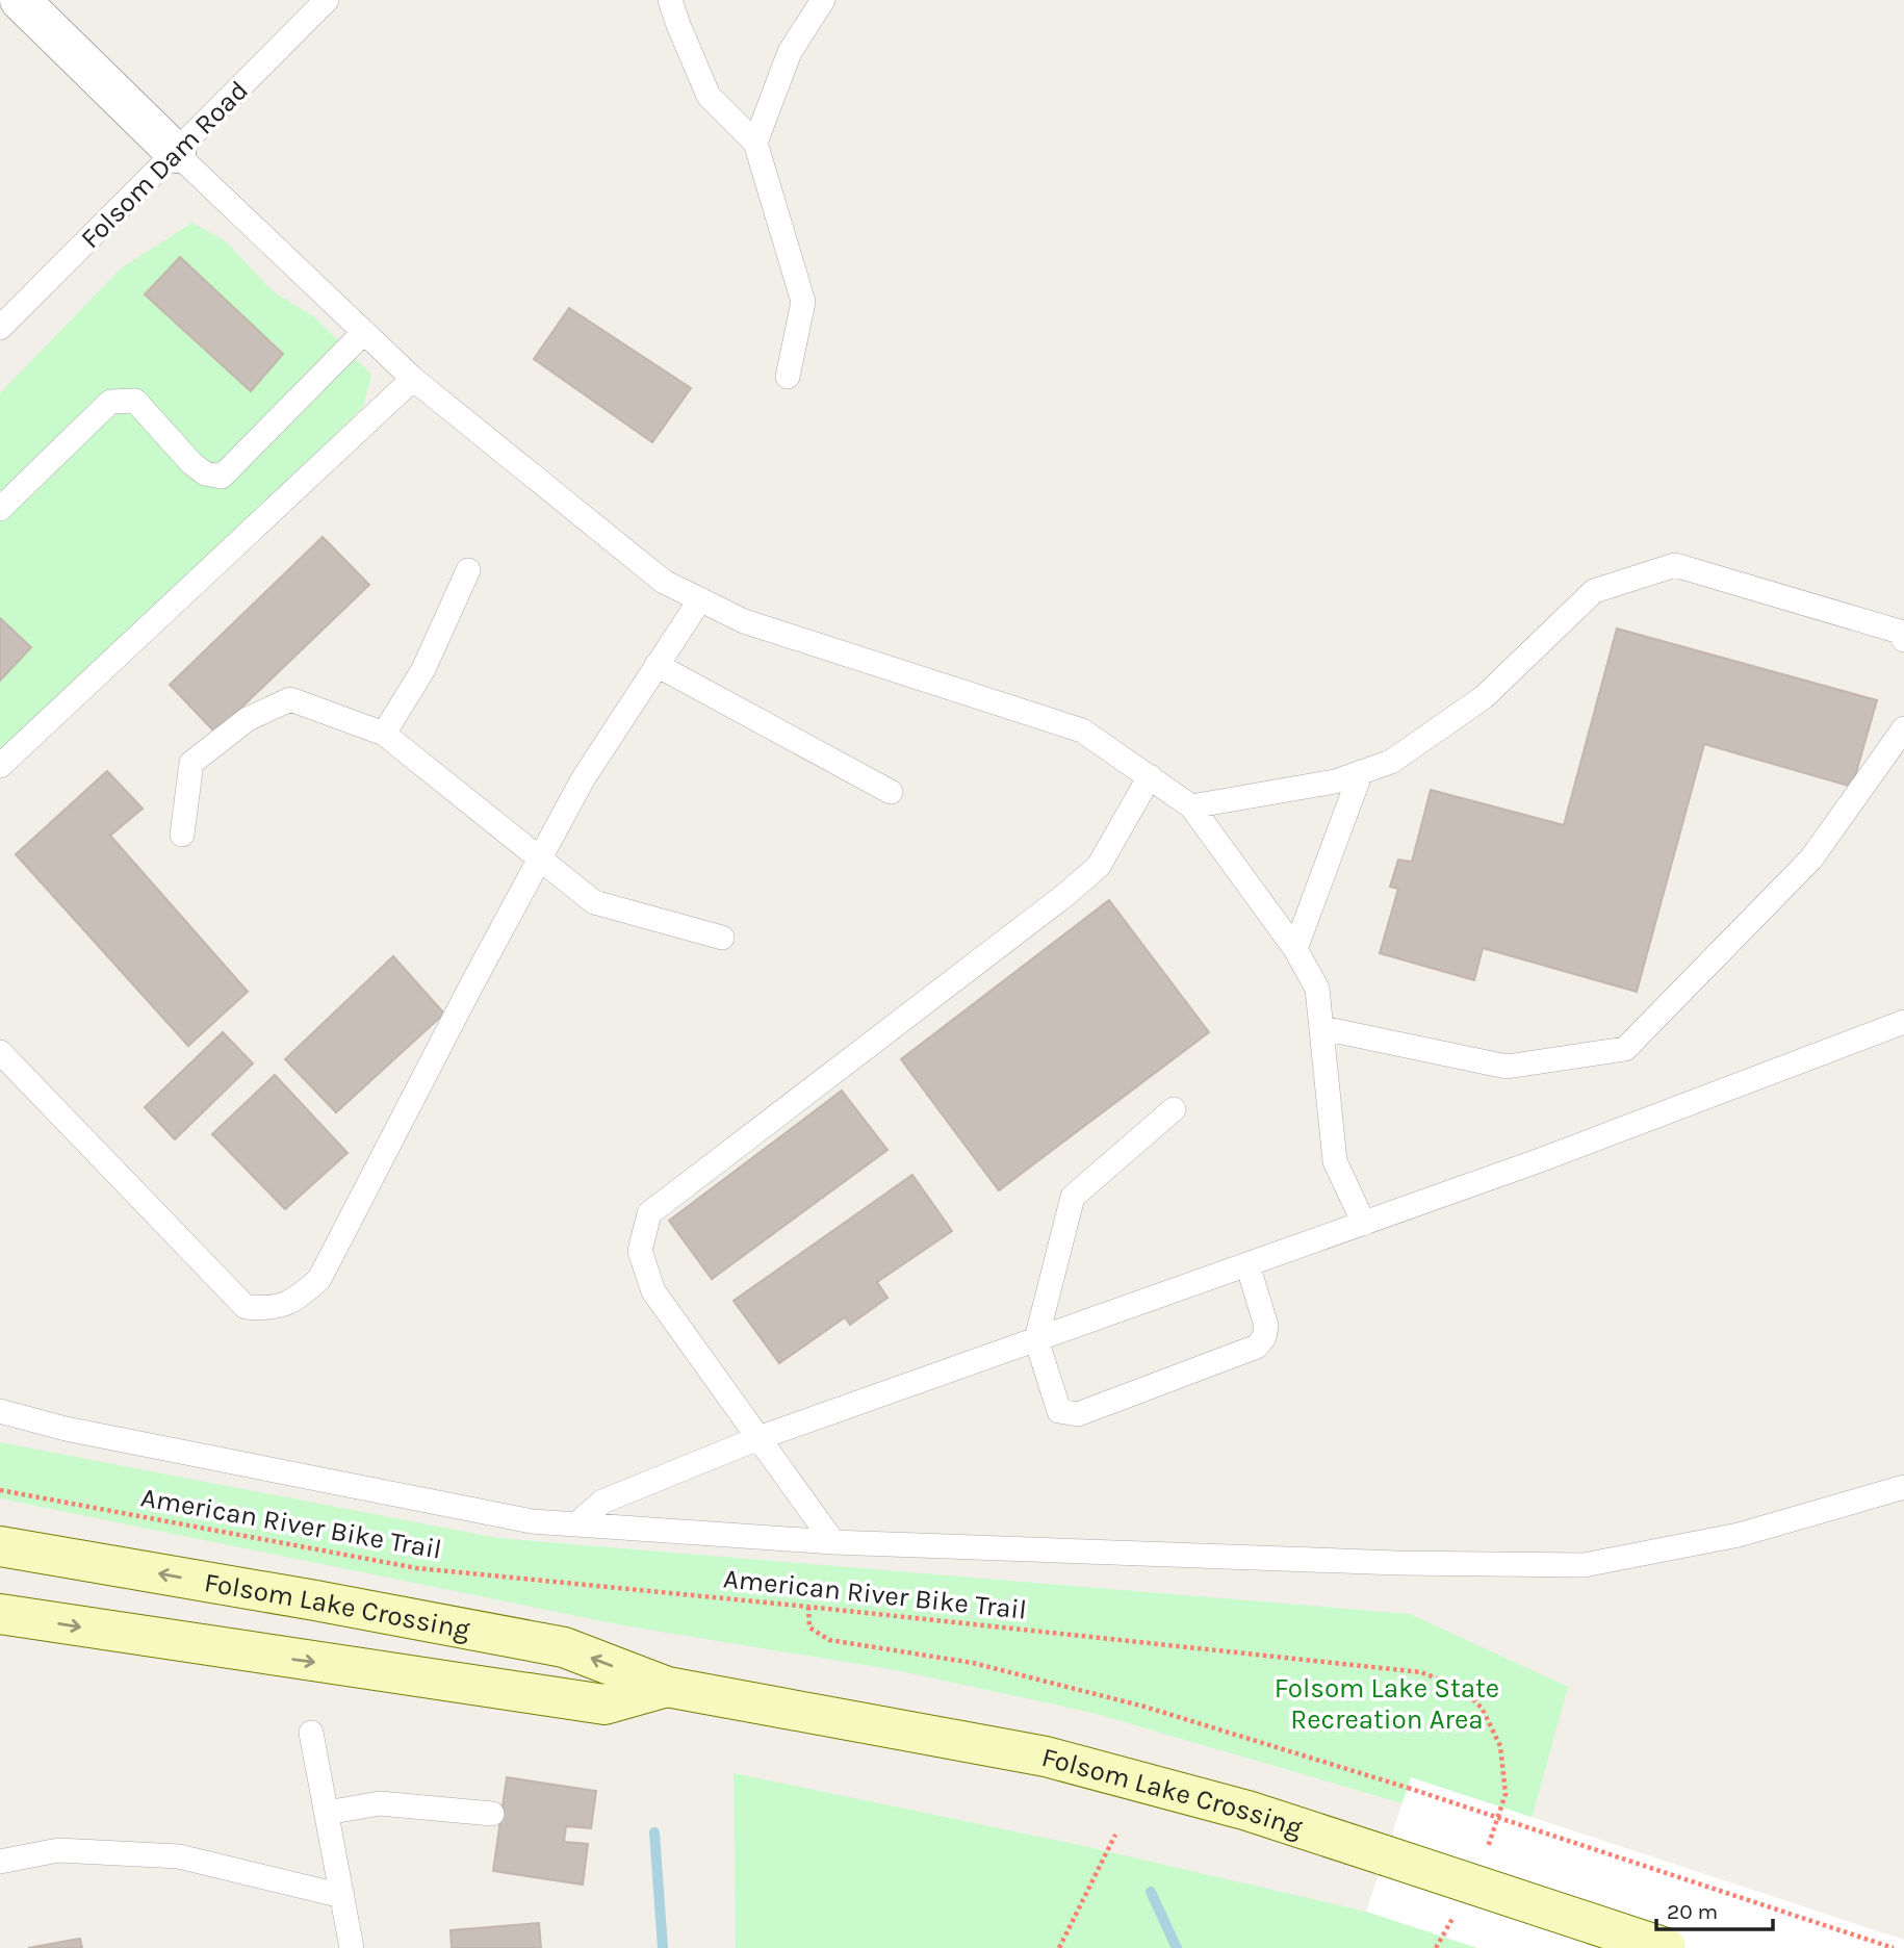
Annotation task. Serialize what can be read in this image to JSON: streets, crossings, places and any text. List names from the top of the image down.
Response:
{
  "streets": {
    "main road": ["Folsom Lake Crossing"],
    "lane": ["Folsom Dam Road"],
    "path": ["American River Bike Trail"]
  },
  "parks": ["Folsom Lake State Recreation Area"],
  "scale_bar": "20 m"
}
